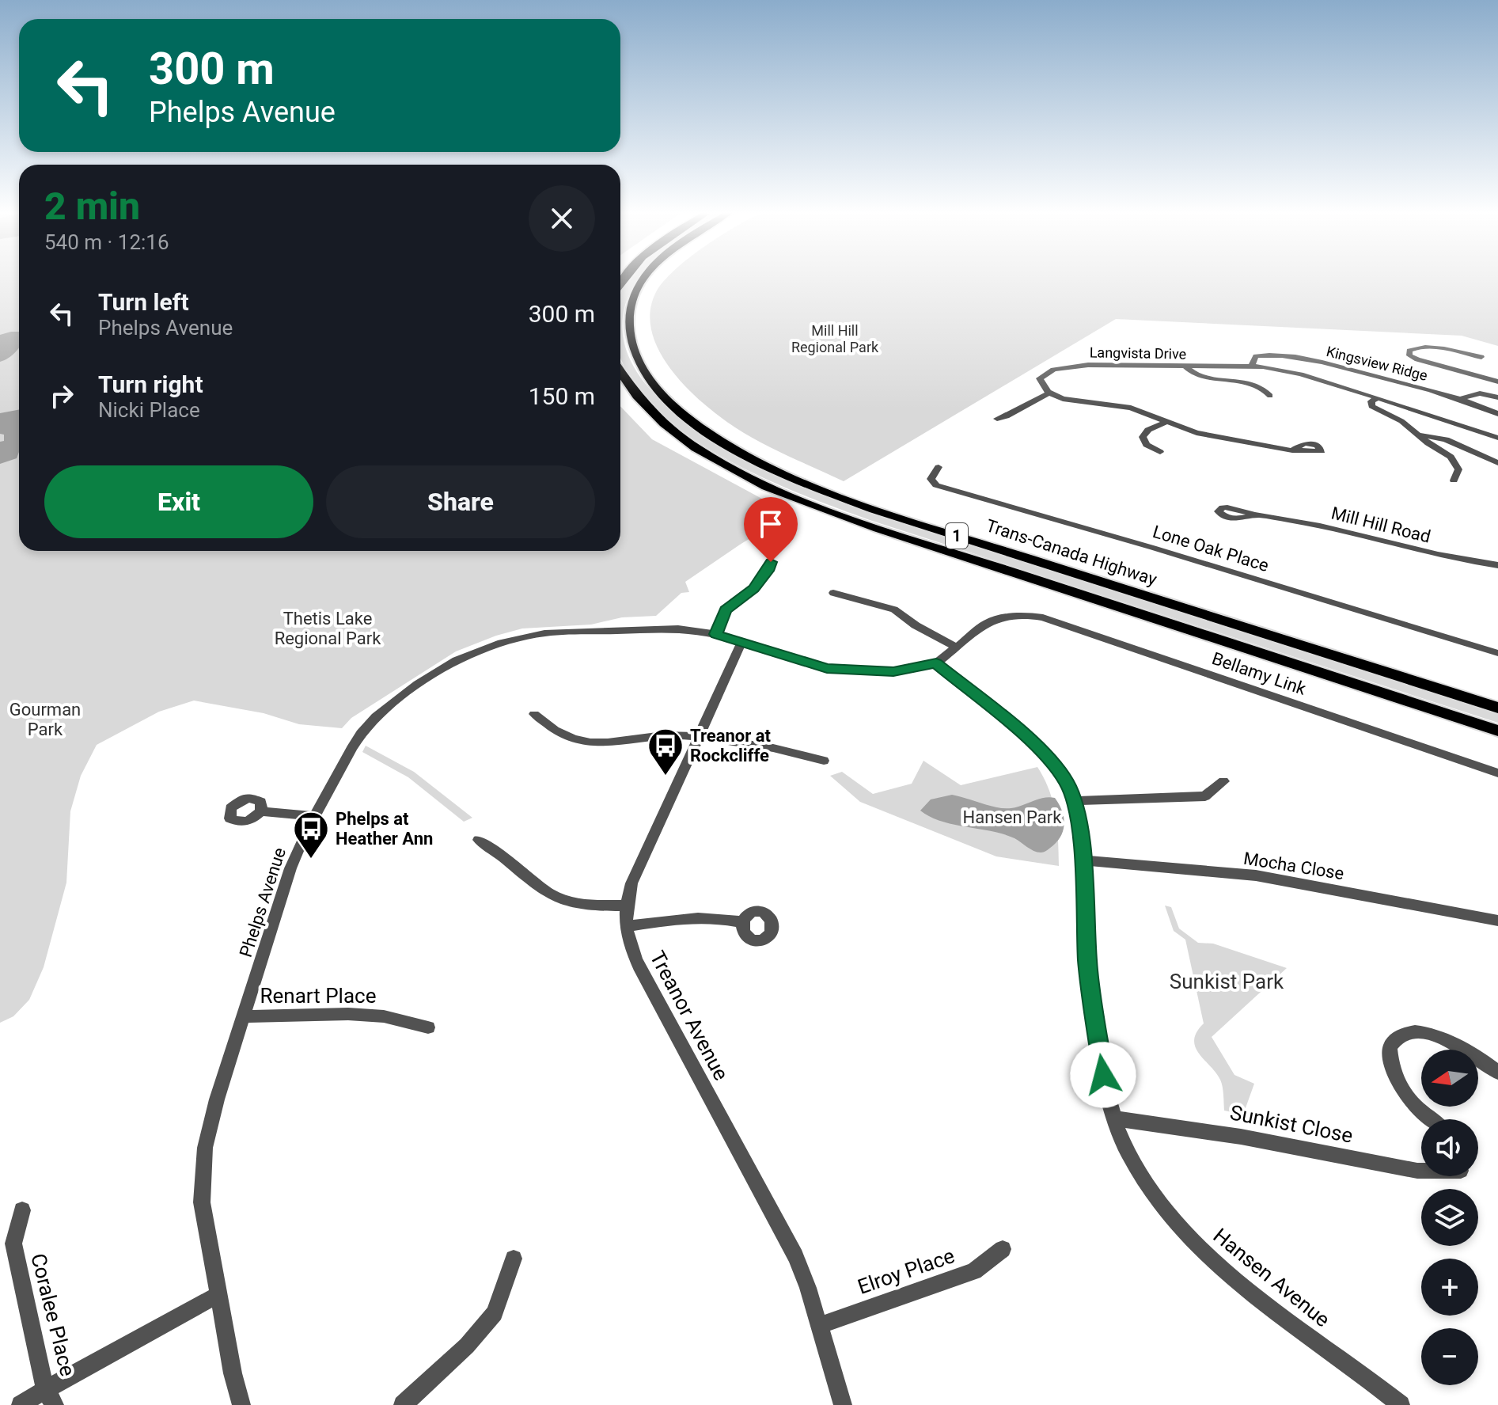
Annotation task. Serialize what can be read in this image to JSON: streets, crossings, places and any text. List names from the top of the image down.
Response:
{
  "streets": {
    "highway": ["1", "Trans-Canada Highway"],
    "street": [
      "Langvista Drive",
      "Kingsview Ridge",
      "Mill Hill Road",
      "Lone Oak Place",
      "Bellamy Link",
      "Mocha Close",
      "Phelps Avenue",
      "Renart Place",
      "Treanor Avenue",
      "Sunkist Close",
      "Elroy Place",
      "Hansen Avenue",
      "Coralee Place"
    ]
  },
  "crossings": [
    ["Langvista Drive", "Kingsview Ridge"],
    ["Mocha Close", "Hansen Avenue"],
    ["Phelps Avenue", "Renart Place"],
    ["Phelps Avenue", "Treanor Avenue"],
    ["Phelps Avenue", "Hansen Avenue"],
    ["Phelps Avenue", "Coralee Place"],
    ["Treanor Avenue", "Elroy Place"],
    ["Sunkist Close", "Hansen Avenue"]
  ],
  "parks": [
    "Mill Hill Regional Park",
    "Thetis Lake Regional Park",
    "Gourman Park",
    "Hansen Park",
    "Sunkist Park"
  ],
  "places": {
    "bus stop": ["Treanor at Rockcliffe", "Phelps at Heather Ann"]
  },
  "north": "left",
  "page": {
    "turn": ["300 m", "Phelps Avenue"],
    "heading": ["2 min", "540 m · 12:16"],
    "list": [
      {
        "name": "Turn left",
        "note": "Phelps Avenue",
        "value": "300 m"
      },
      {
        "name": "Turn right",
        "note": "Nicki Place",
        "value": "150 m"
      }
    ],
    "buttons": ["Exit", "Share"],
    "map_buttons": ["+", "−"]
  }
}
